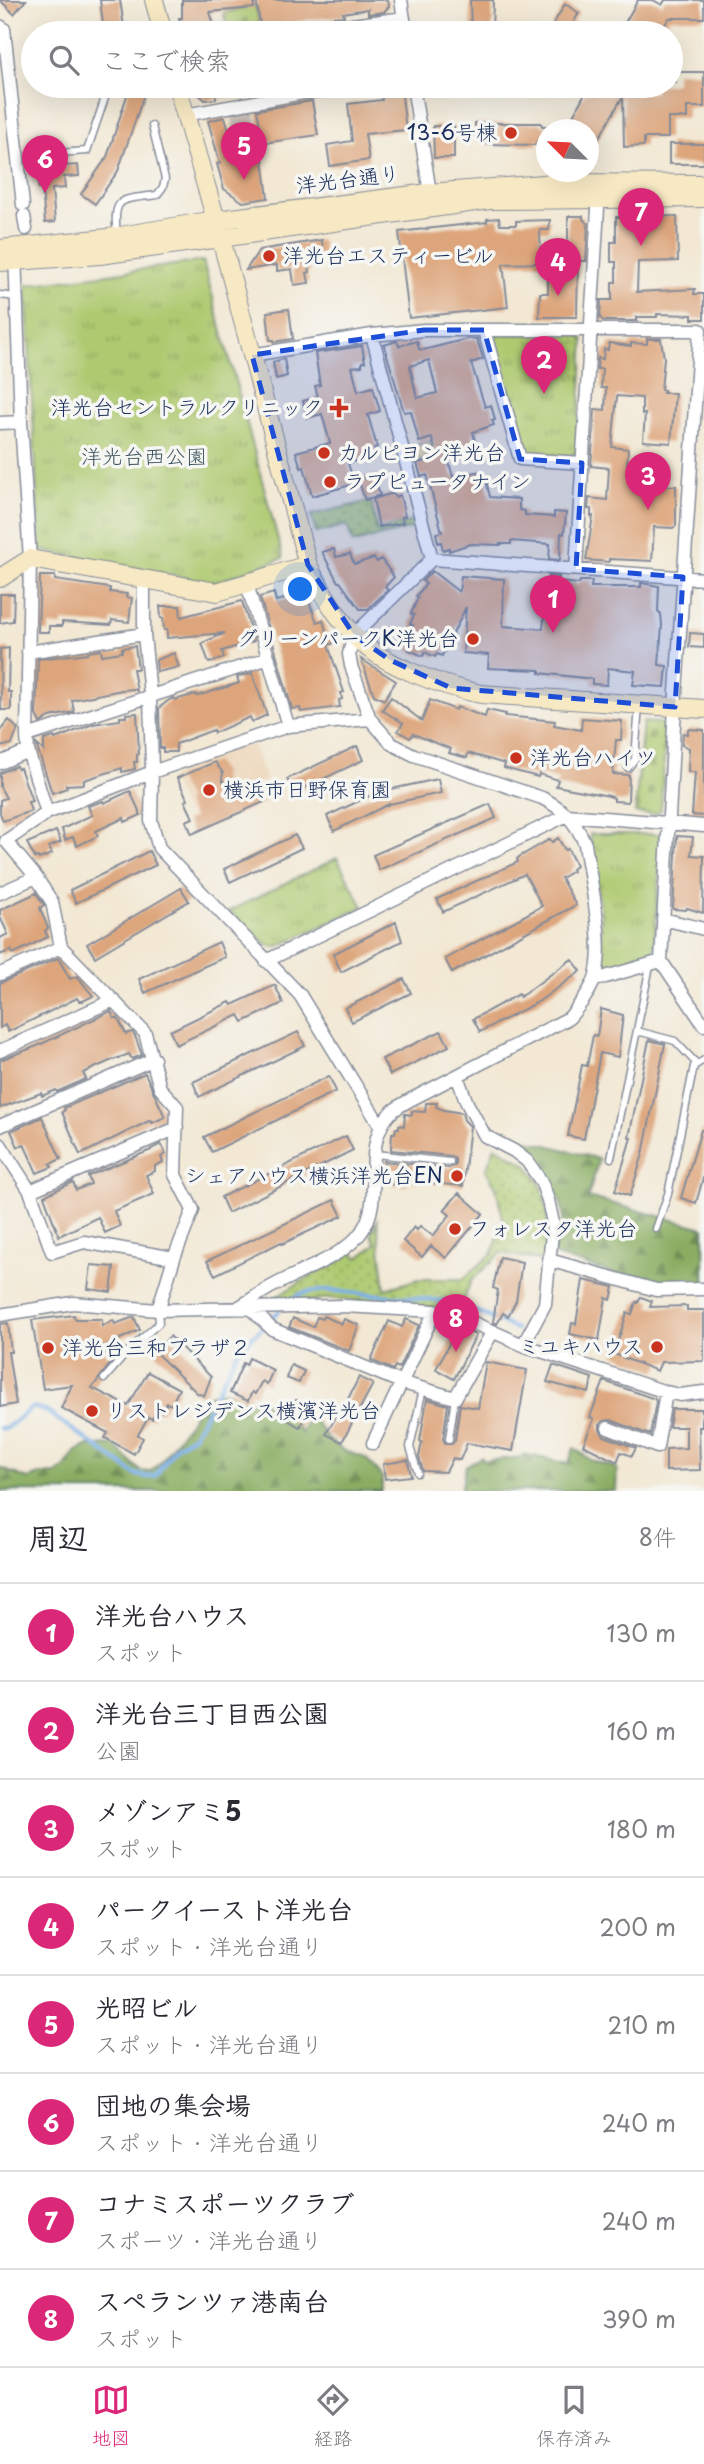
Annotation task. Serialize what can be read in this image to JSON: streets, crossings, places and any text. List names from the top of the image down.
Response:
{
  "streets": {
    "street": ["洋光台通り"]
  },
  "parks": ["洋光台西公園"],
  "places": {
    "other": [
      "13-6号棟",
      "洋光台エスティービル",
      "カルピヨン洋光台",
      "ラプピュータナイン",
      "グリーンパークK洋光台",
      "洋光台ハイツ",
      "横浜市日野保育園",
      "シェアハウス横浜洋光台EN",
      "フォレスタ洋光台",
      "ミユキハウス",
      "洋光台三和プラザ２",
      "リストレジデンス横濱洋光台"
    ],
    "health": ["洋光台セントラルクリニック"]
  },
  "north": "top left",
  "page": {
    "search": "ここで検索",
    "pins": [
      "5",
      "6",
      "7",
      "4",
      "2",
      "3",
      "1",
      "8"
    ],
    "heading": ["周辺", "8件"],
    "list": [
      {
        "mark": "1",
        "name": "洋光台ハウス",
        "note": "スポット",
        "value": "130 m"
      },
      {
        "mark": "2",
        "name": "洋光台三丁目西公園",
        "note": "公園",
        "value": "160 m"
      },
      {
        "mark": "3",
        "name": "メゾンアミ5",
        "note": "スポット",
        "value": "180 m"
      },
      {
        "mark": "4",
        "name": "パークイースト洋光台",
        "note": "スポット · 洋光台通り",
        "value": "200 m"
      },
      {
        "mark": "5",
        "name": "光昭ビル",
        "note": "スポット · 洋光台通り",
        "value": "210 m"
      },
      {
        "mark": "6",
        "name": "団地の集会場",
        "note": "スポット · 洋光台通り",
        "value": "240 m"
      },
      {
        "mark": "7",
        "name": "コナミスポーツクラブ",
        "note": "スポーツ · 洋光台通り",
        "value": "240 m"
      },
      {
        "mark": "8",
        "name": "スペランツァ港南台",
        "note": "スポット",
        "value": "390 m"
      }
    ],
    "nav": ["地図", "経路", "保存済み"]
  }
}
